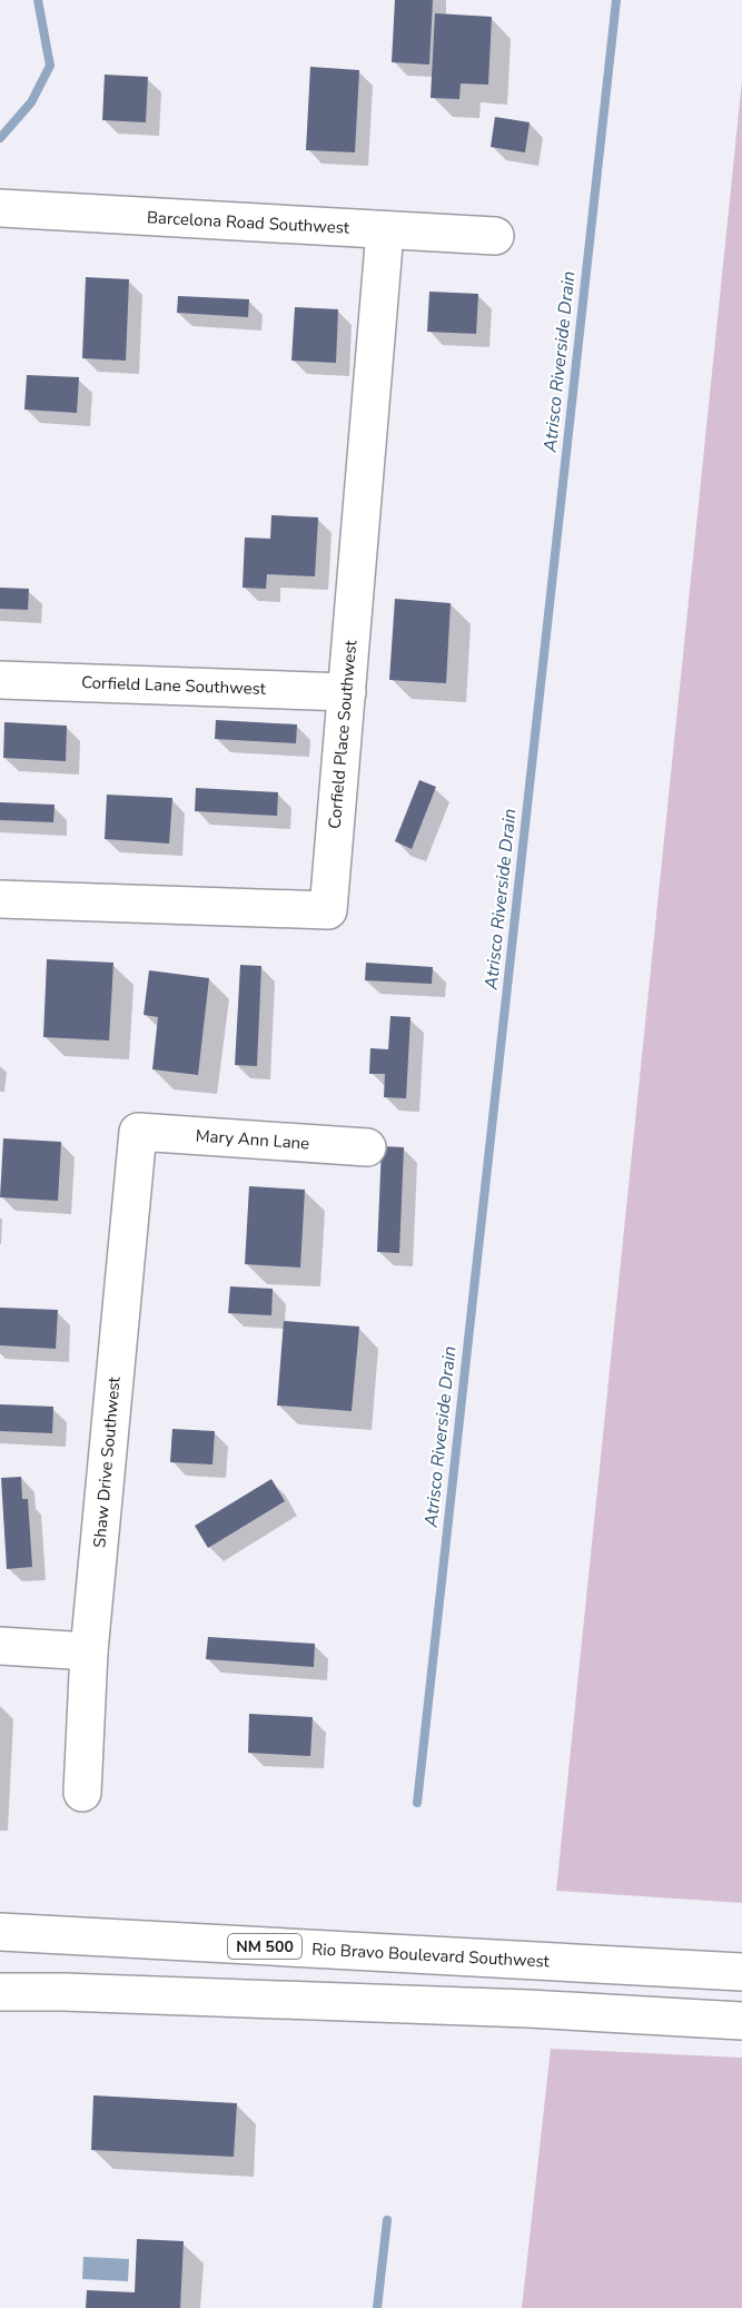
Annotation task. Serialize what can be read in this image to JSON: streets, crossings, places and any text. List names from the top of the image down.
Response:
{
  "streets": {
    "street": [
      "Barcelona Road Southwest",
      "Corfield Lane Southwest",
      "Corfield Place Southwest",
      "Mary Ann Lane",
      "Shaw Drive Southwest",
      "NM 500",
      "Rio Bravo Boulevard Southwest"
    ]
  },
  "crossings": [
    ["Barcelona Road Southwest", "Corfield Place Southwest"],
    ["Corfield Lane Southwest", "Corfield Place Southwest"],
    ["Mary Ann Lane", "Shaw Drive Southwest"]
  ],
  "water": ["Atrisco Riverside Drain"]
}
